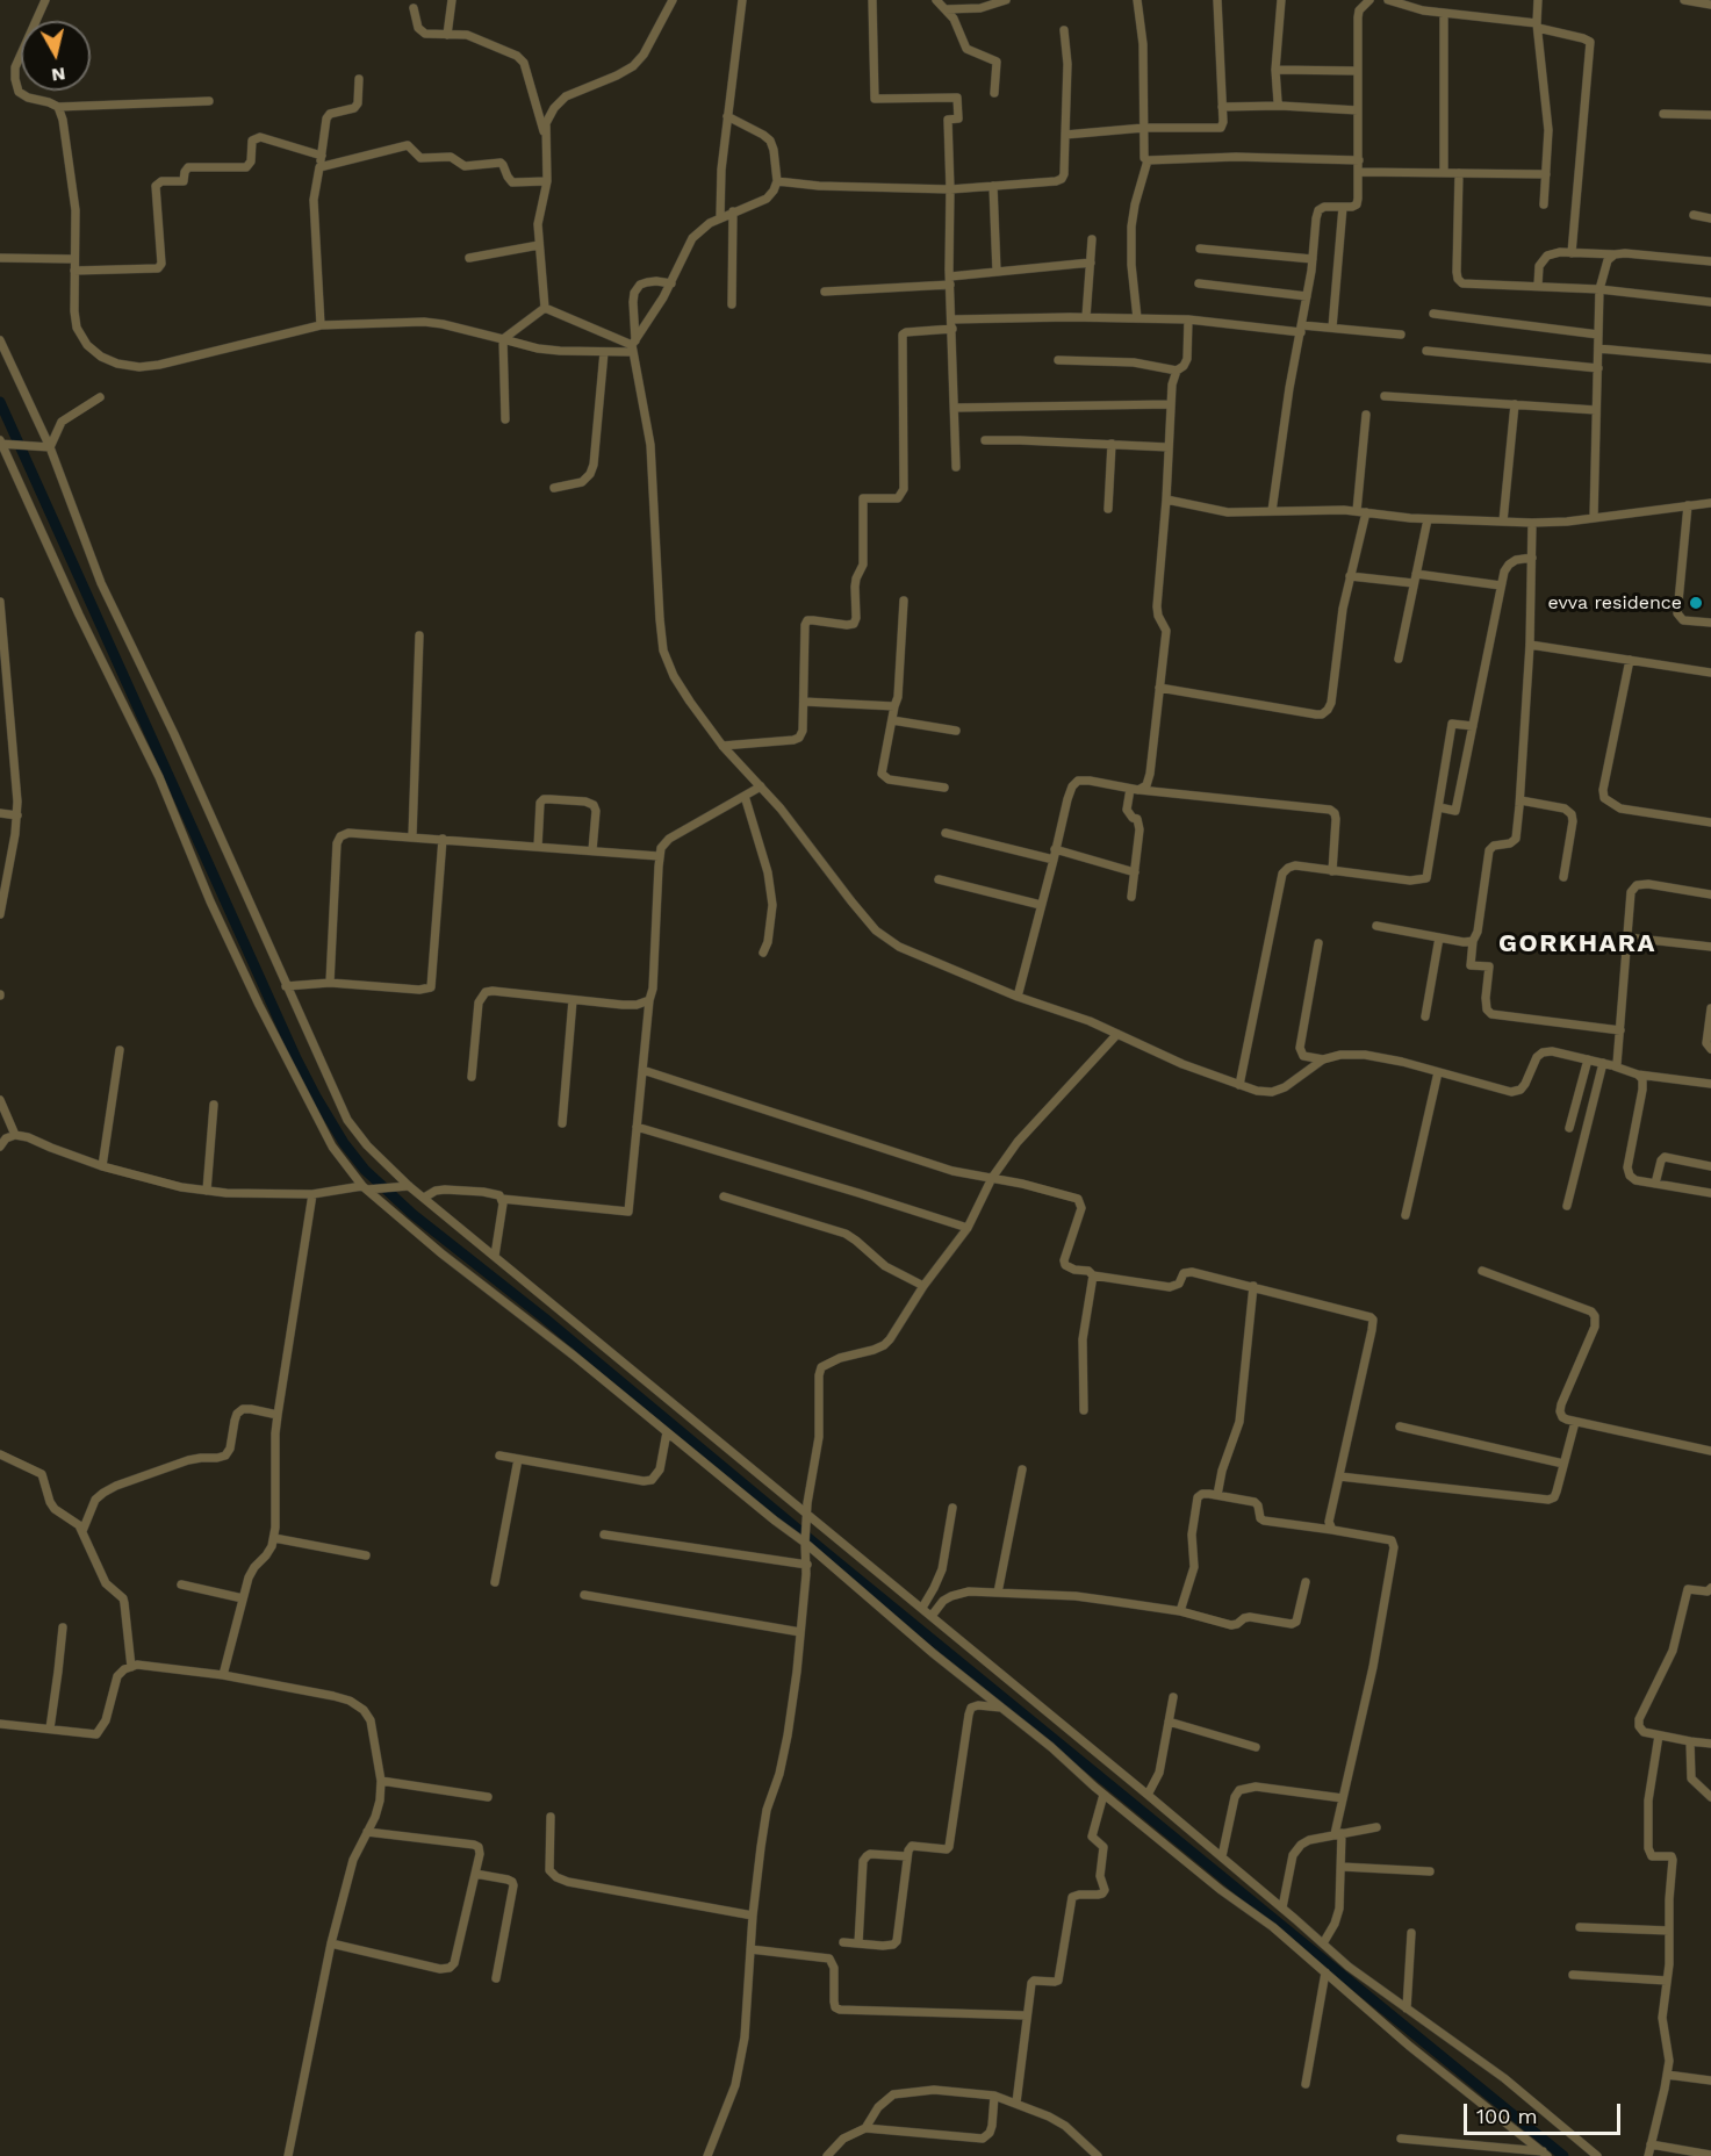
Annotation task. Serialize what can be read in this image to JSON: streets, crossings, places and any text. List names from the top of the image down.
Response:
{
  "districts": ["GORKHARA"],
  "places": ["evva residence"],
  "scale_bar": "100 m",
  "north": "bottom"
}
